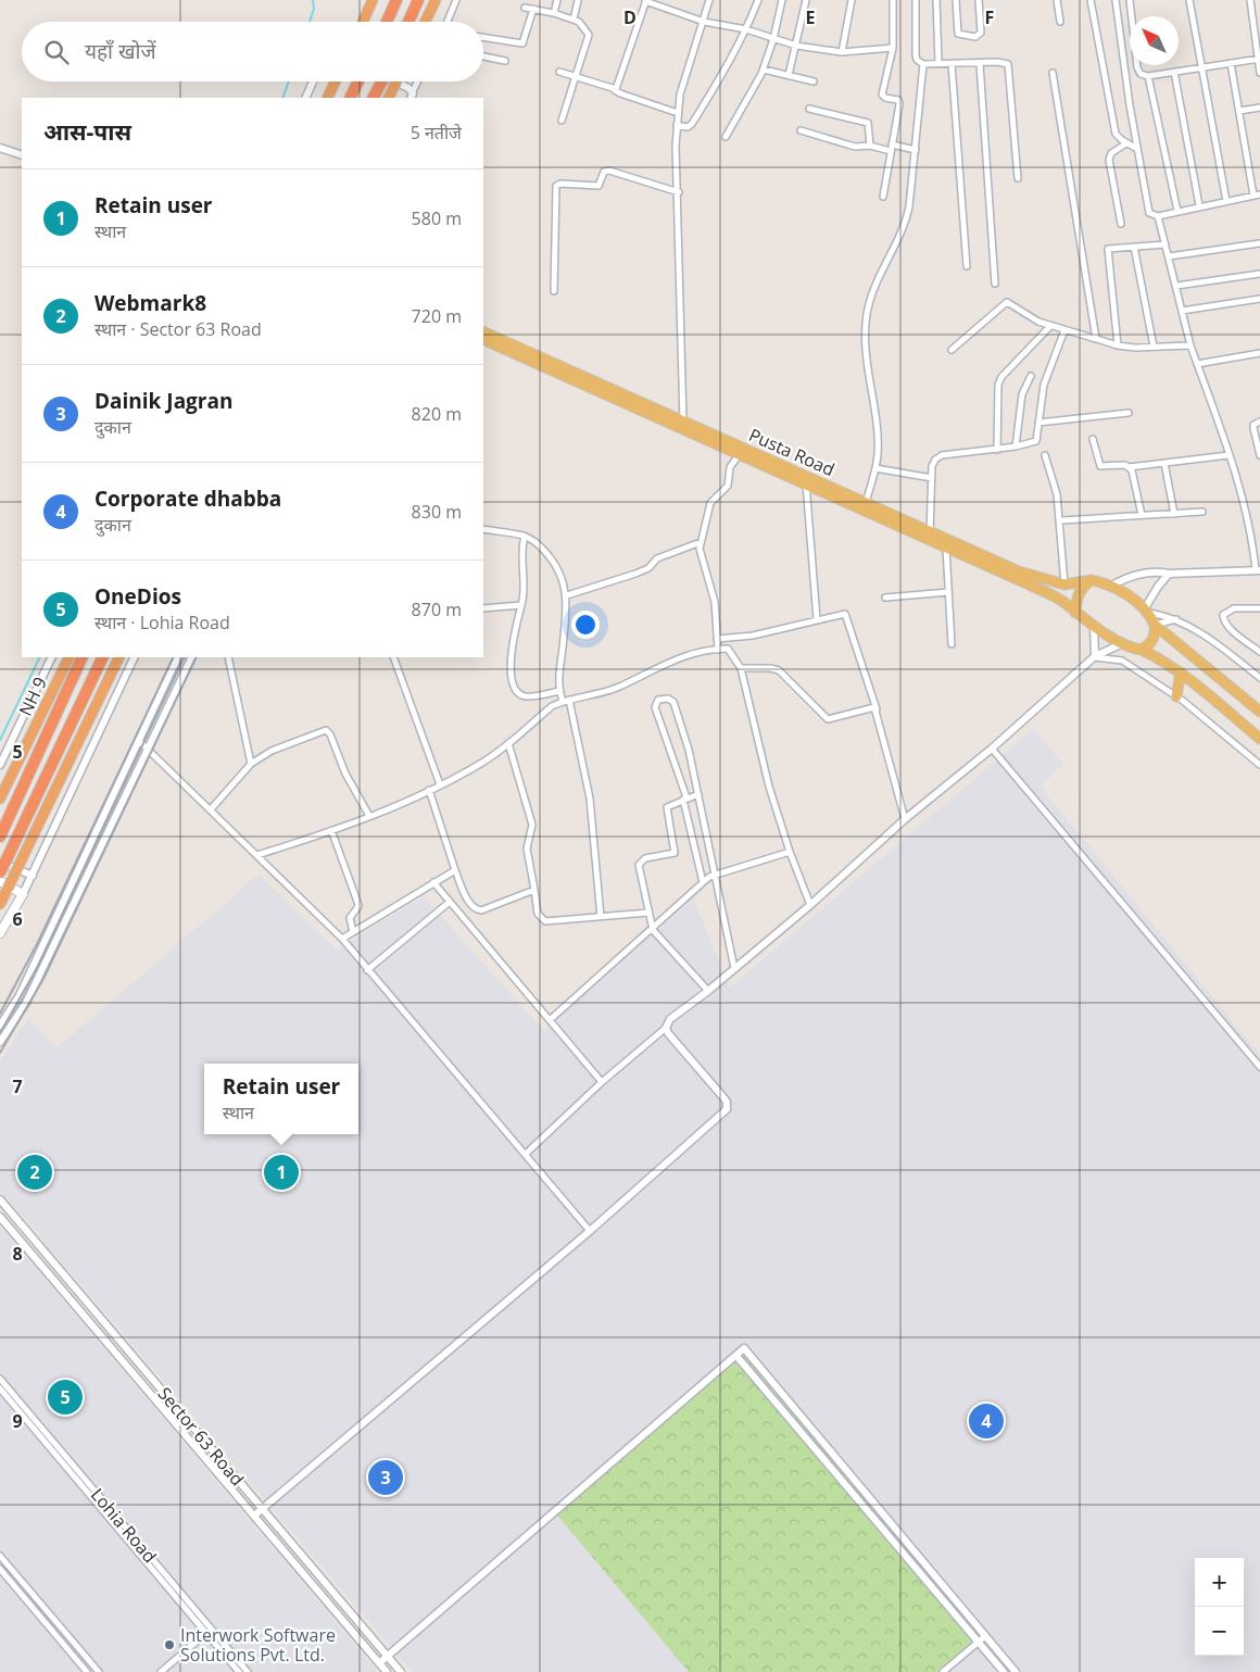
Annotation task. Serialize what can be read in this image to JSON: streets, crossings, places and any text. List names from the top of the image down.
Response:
{
  "streets": {
    "main road": ["Pusta Road"],
    "street": ["NH 9", "Sector 63 Road", "Lohia Road"]
  },
  "places": ["Interwork Software Solutions Pvt. Ltd."],
  "north": "top left",
  "page": {
    "search": "यहाँ खोजें",
    "heading": ["आस-पास", "5 नतीजे"],
    "list": [
      {
        "mark": "1",
        "name": "Retain user",
        "note": "स्थान",
        "value": "580 m"
      },
      {
        "mark": "2",
        "name": "Webmark8",
        "note": "स्थान · Sector 63 Road",
        "value": "720 m"
      },
      {
        "mark": "3",
        "name": "Dainik Jagran",
        "note": "दुकान",
        "value": "820 m"
      },
      {
        "mark": "4",
        "name": "Corporate dhabba",
        "note": "दुकान",
        "value": "830 m"
      },
      {
        "mark": "5",
        "name": "OneDios",
        "note": "स्थान · Lohia Road",
        "value": "870 m"
      }
    ],
    "popup": ["Retain user", "स्थान"],
    "pins": [
      "1",
      "2",
      "5",
      "4",
      "3"
    ],
    "map_buttons": ["+", "−"]
  },
  "grid": {
    "columns": ["D", "E", "F"],
    "rows": [
      "5",
      "6",
      "7",
      "8",
      "9"
    ]
  }
}
